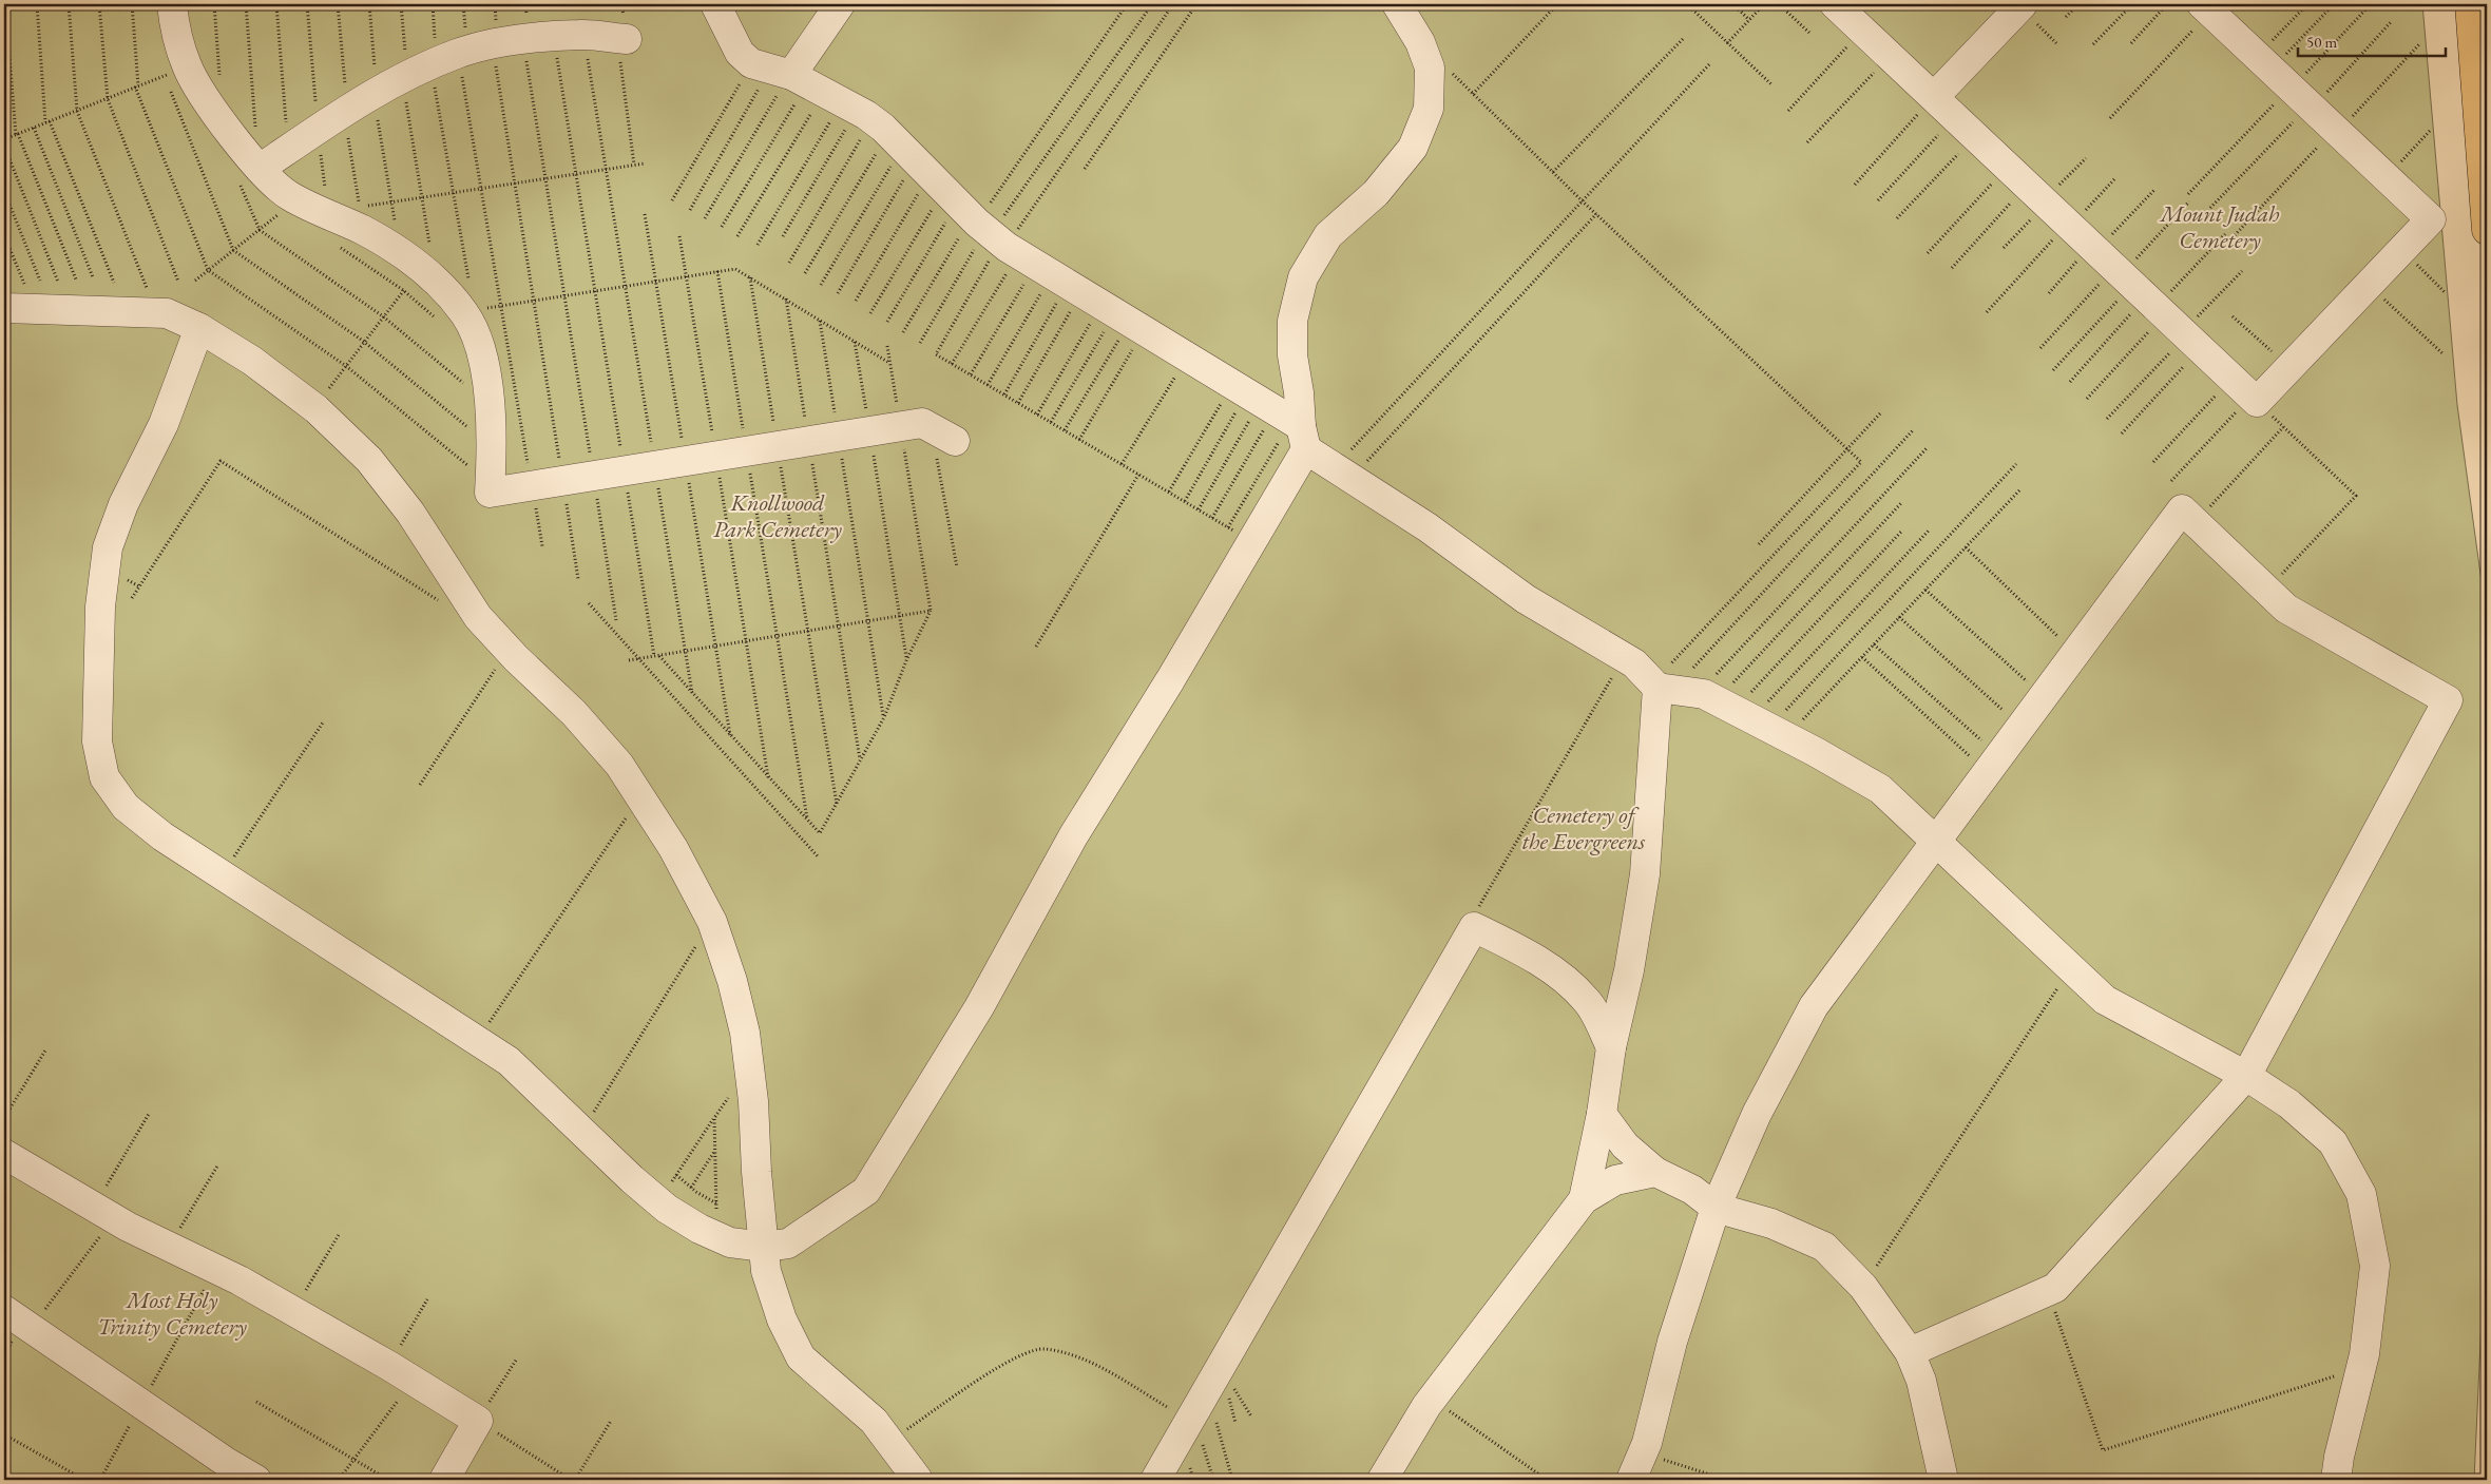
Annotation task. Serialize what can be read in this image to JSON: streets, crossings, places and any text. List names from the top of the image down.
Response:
{
  "parks": [
    "Mount Judah Cemetery",
    "Knollwood Park Cemetery",
    "Cemetery of the Evergreens",
    "Most Holy Trinity Cemetery"
  ],
  "scale_bar": "50 m"
}
